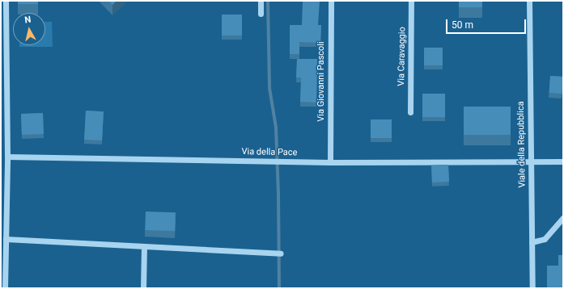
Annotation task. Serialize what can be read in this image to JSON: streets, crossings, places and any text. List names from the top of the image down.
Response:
{
  "streets": {
    "street": [
      "Via Caravaggio",
      "Via Giovanni Pascoli",
      "Viale della Repubblica",
      "Via della Pace"
    ]
  },
  "crossings": [
    ["Via Giovanni Pascoli", "Via della Pace"],
    ["Viale della Repubblica", "Via della Pace"]
  ],
  "scale_bar": "50 m",
  "north": "top"
}
